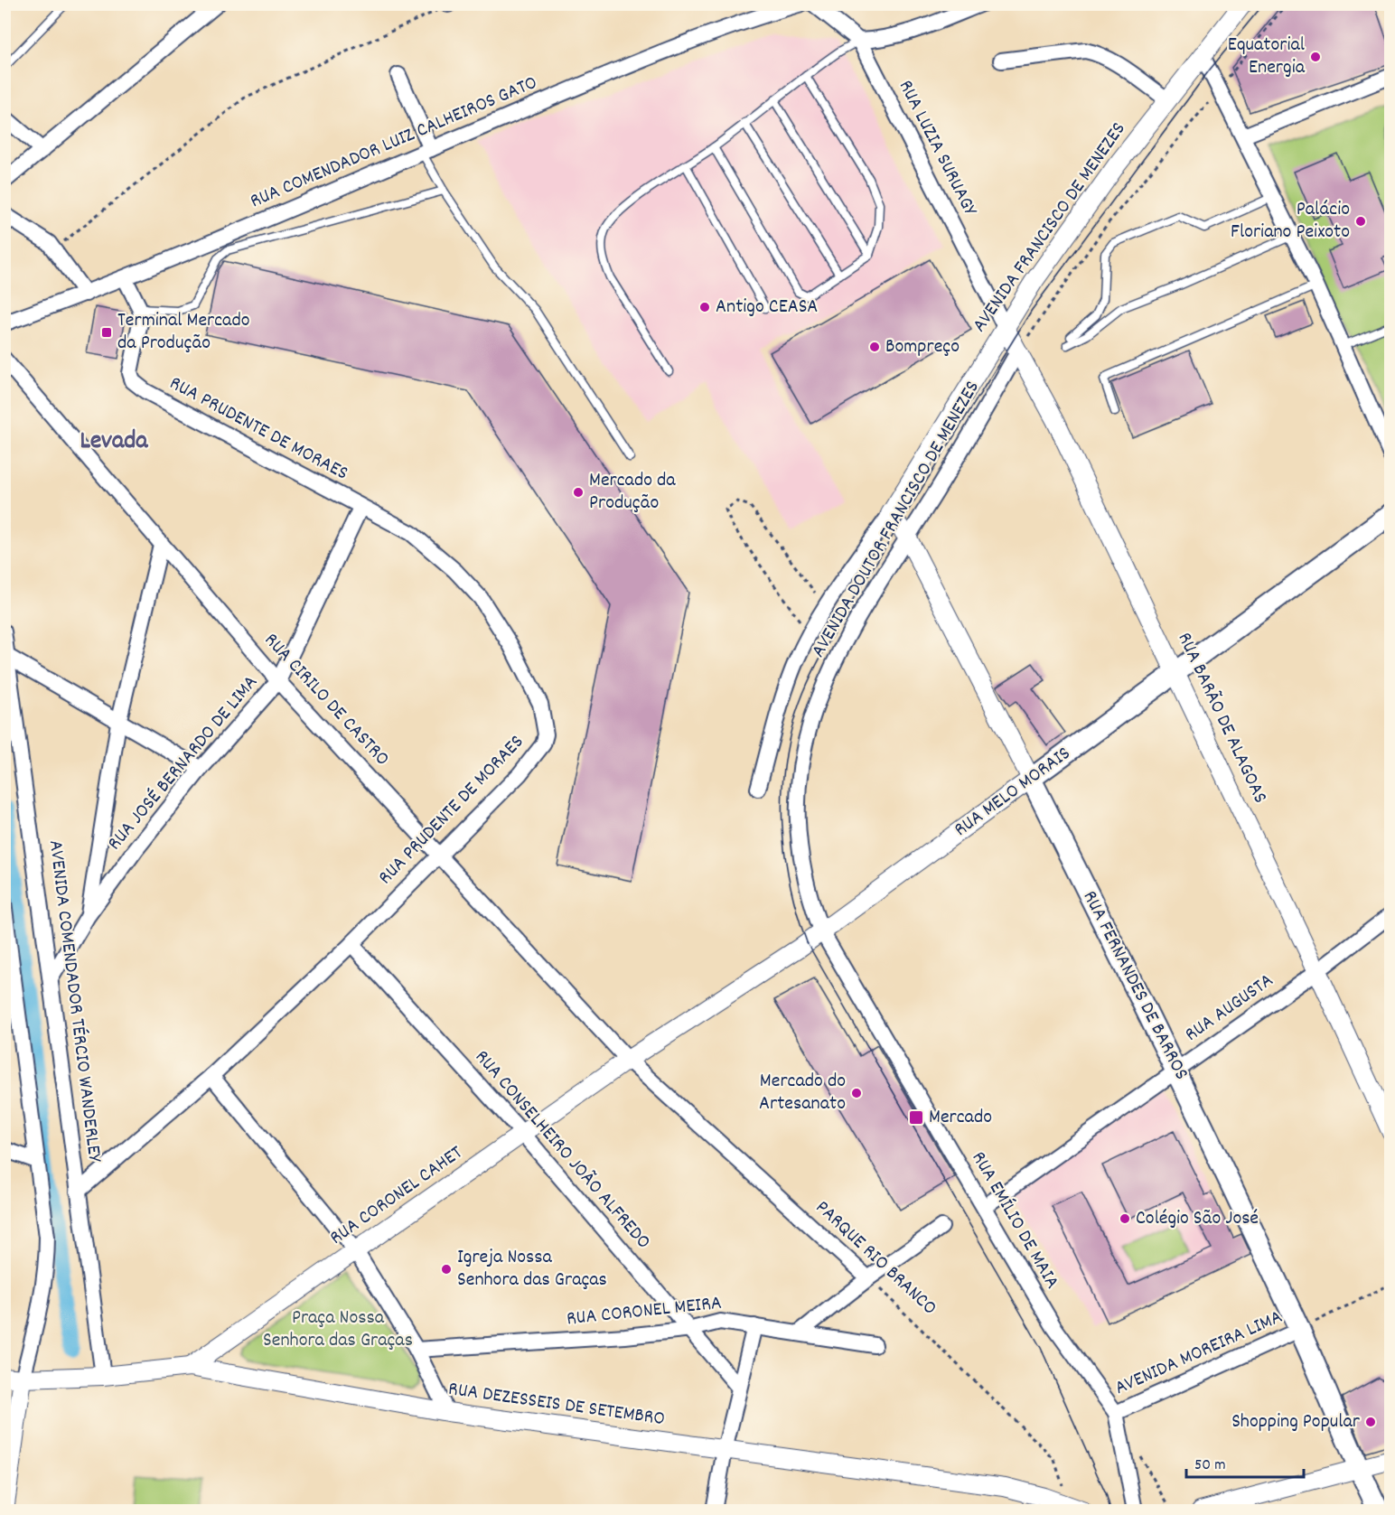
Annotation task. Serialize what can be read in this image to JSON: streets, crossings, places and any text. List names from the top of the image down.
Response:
{
  "streets": {
    "main road": ["RUA MELO MORAIS", "RUA FERNANDES DE BARROS"],
    "street": [
      "RUA COMENDADOR LUIZ CALHEIROS GATO",
      "RUA LUZIA SURUAGY",
      "AVENIDA FRANCISCO DE MENEZES",
      "RUA PRUDENTE DE MORAES",
      "AVENIDA DOUTOR FRANCISCO DE MENEZES",
      "RUA CIRILO DE CASTRO",
      "RUA BARÃO DE ALAGOAS",
      "RUA JOSÉ BERNARDO DE LIMA",
      "AVENIDA COMENDADOR TÉRCIO WANDERLEY",
      "RUA AUGUSTA",
      "RUA CONSELHEIRO JOÃO ALFREDO",
      "RUA CORONEL CAHET",
      "RUA EMÍLIO DE MAIA",
      "PARQUE RIO BRANCO",
      "RUA CORONEL MEIRA",
      "AVENIDA MOREIRA LIMA",
      "RUA DEZESSEIS DE SETEMBRO"
    ]
  },
  "crossings": [
    ["RUA LUZIA SURUAGY", "AVENIDA FRANCISCO DE MENEZES"],
    ["RUA LUZIA SURUAGY", "RUA BARÃO DE ALAGOAS"],
    ["AVENIDA FRANCISCO DE MENEZES", "RUA BARÃO DE ALAGOAS"],
    ["AVENIDA FRANCISCO DE MENEZES", "RUA FERNANDES DE BARROS"],
    ["RUA PRUDENTE DE MORAES", "RUA CIRILO DE CASTRO"],
    ["RUA PRUDENTE DE MORAES", "RUA JOSÉ BERNARDO DE LIMA"],
    ["RUA PRUDENTE DE MORAES", "AVENIDA COMENDADOR TÉRCIO WANDERLEY"],
    ["RUA PRUDENTE DE MORAES", "RUA CONSELHEIRO JOÃO ALFREDO"],
    ["AVENIDA DOUTOR FRANCISCO DE MENEZES", "RUA BARÃO DE ALAGOAS"],
    ["AVENIDA DOUTOR FRANCISCO DE MENEZES", "RUA MELO MORAIS"],
    ["AVENIDA DOUTOR FRANCISCO DE MENEZES", "RUA FERNANDES DE BARROS"],
    ["AVENIDA DOUTOR FRANCISCO DE MENEZES", "RUA EMÍLIO DE MAIA"],
    ["RUA CIRILO DE CASTRO", "RUA JOSÉ BERNARDO DE LIMA"],
    ["RUA CIRILO DE CASTRO", "RUA MELO MORAIS"],
    ["RUA CIRILO DE CASTRO", "RUA CORONEL CAHET"],
    ["RUA CIRILO DE CASTRO", "PARQUE RIO BRANCO"],
    ["RUA BARÃO DE ALAGOAS", "RUA MELO MORAIS"],
    ["RUA BARÃO DE ALAGOAS", "RUA AUGUSTA"],
    ["RUA JOSÉ BERNARDO DE LIMA", "AVENIDA COMENDADOR TÉRCIO WANDERLEY"],
    ["RUA MELO MORAIS", "RUA FERNANDES DE BARROS"],
    ["RUA MELO MORAIS", "RUA CORONEL CAHET"],
    ["RUA MELO MORAIS", "RUA EMÍLIO DE MAIA"],
    ["RUA MELO MORAIS", "PARQUE RIO BRANCO"],
    ["RUA FERNANDES DE BARROS", "RUA AUGUSTA"],
    ["RUA FERNANDES DE BARROS", "AVENIDA MOREIRA LIMA"],
    ["AVENIDA COMENDADOR TÉRCIO WANDERLEY", "RUA DEZESSEIS DE SETEMBRO"],
    ["RUA AUGUSTA", "RUA EMÍLIO DE MAIA"],
    ["RUA CONSELHEIRO JOÃO ALFREDO", "RUA CORONEL CAHET"],
    ["RUA CONSELHEIRO JOÃO ALFREDO", "RUA CORONEL MEIRA"],
    ["RUA CORONEL CAHET", "PARQUE RIO BRANCO"],
    ["RUA CORONEL CAHET", "RUA DEZESSEIS DE SETEMBRO"],
    ["RUA EMÍLIO DE MAIA", "AVENIDA MOREIRA LIMA"],
    ["PARQUE RIO BRANCO", "RUA DEZESSEIS DE SETEMBRO"]
  ],
  "districts": ["Levada"],
  "parks": ["Praça Nossa Senhora das Graças"],
  "places": {
    "other": [
      "Equatorial Energia",
      "Palácio Floriano Peixoto",
      "Antigo CEASA",
      "Bompreço",
      "Mercado da Produção",
      "Mercado do Artesanato",
      "Colégio São José",
      "Igreja Nossa Senhora das Graças",
      "Shopping Popular"
    ],
    "transit": ["Terminal Mercado da Produção", "Mercado"]
  },
  "scale_bar": "50 m"
}
